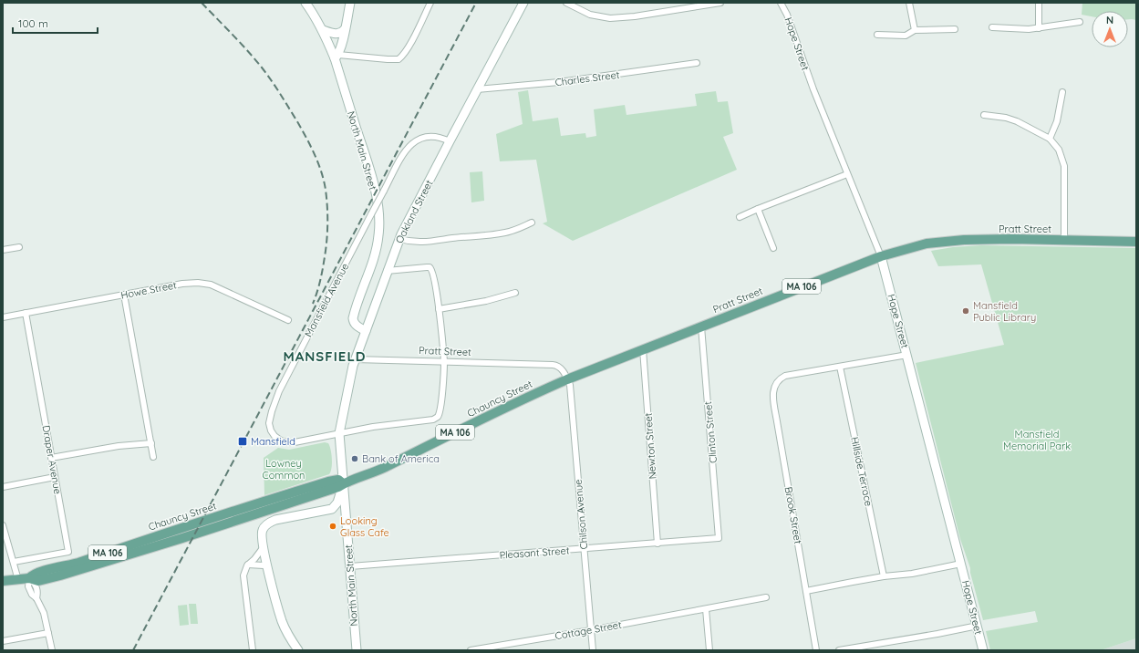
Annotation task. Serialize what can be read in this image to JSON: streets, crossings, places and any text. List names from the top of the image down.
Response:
{
  "streets": {
    "main road": [
      "Hope Street",
      "North Main Street",
      "Oakland Street",
      "Pratt Street",
      "MA 106",
      "Chauncy Street"
    ],
    "street": [
      "Charles Street",
      "Howe Street",
      "Mansfield Avenue",
      "Clinton Street",
      "Newton Street",
      "Draper Avenue",
      "Hillside Terrace",
      "Chilson Avenue",
      "Brook Street",
      "Pleasant Street",
      "Cottage Street"
    ]
  },
  "crossings": [
    ["Hope Street", "Pratt Street"],
    ["Charles Street", "Oakland Street"],
    ["North Main Street", "Oakland Street"],
    ["North Main Street", "Mansfield Avenue"],
    ["North Main Street", "Chauncy Street"],
    ["North Main Street", "Pleasant Street"],
    ["Oakland Street", "Pratt Street"],
    ["Oakland Street", "Mansfield Avenue"],
    ["Pratt Street", "Mansfield Avenue"],
    ["Pratt Street", "Chauncy Street"],
    ["Pratt Street", "Clinton Street"],
    ["Pratt Street", "Newton Street"],
    ["Pratt Street", "Chilson Avenue"],
    ["Howe Street", "Draper Avenue"],
    ["Chauncy Street", "Chilson Avenue"],
    ["Clinton Street", "Pleasant Street"],
    ["Newton Street", "Pleasant Street"],
    ["Hillside Terrace", "Brook Street"],
    ["Chilson Avenue", "Pleasant Street"],
    ["Chilson Avenue", "Cottage Street"]
  ],
  "districts": ["MANSFIELD"],
  "parks": ["Mansfield Memorial Park", "Lowney Common"],
  "places": {
    "other": ["Mansfield Public Library", "Bank of America", "Looking Glass Cafe"],
    "transit": ["Mansfield"]
  },
  "scale_bar": "100 m",
  "north": "top"
}
